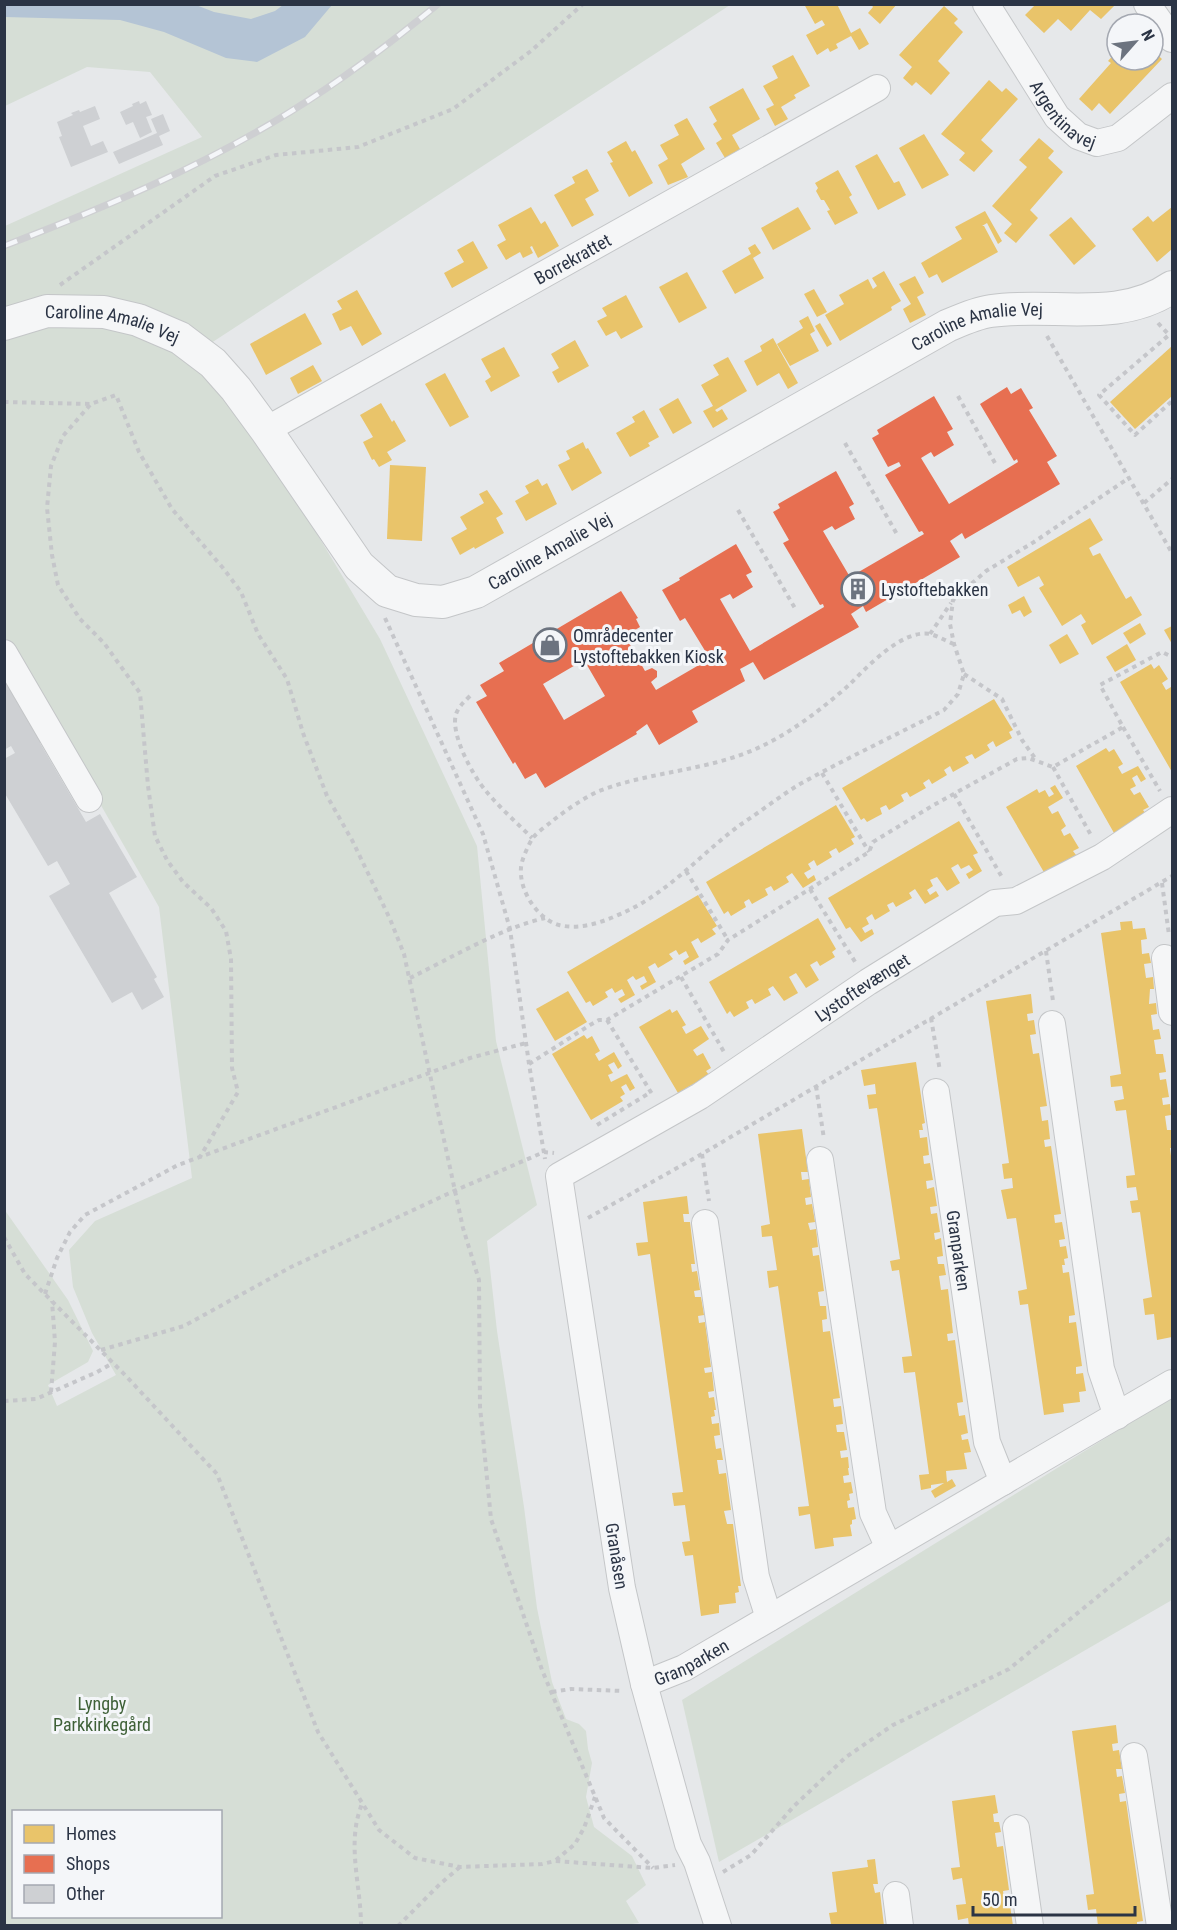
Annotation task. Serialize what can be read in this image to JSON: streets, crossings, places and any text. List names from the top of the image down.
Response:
{
  "streets": {
    "street": [
      "Argentinavej",
      "Borrekrattet",
      "Caroline Amalie Vej",
      "Lystoftevænget",
      "Granparken",
      "Granåsen"
    ]
  },
  "crossings": [
    ["Borrekrattet", "Caroline Amalie Vej"],
    ["Lystoftevænget", "Granåsen"],
    ["Granparken", "Granåsen"]
  ],
  "parks": ["Lyngby Parkkirkegård"],
  "places": {
    "building": ["Lystoftebakken"],
    "shop": ["Områdecenter Lystoftebakken Kiosk"]
  },
  "legend": ["Homes", "Shops", "Other"],
  "scale_bar": "50 m",
  "north": "top right"
}
